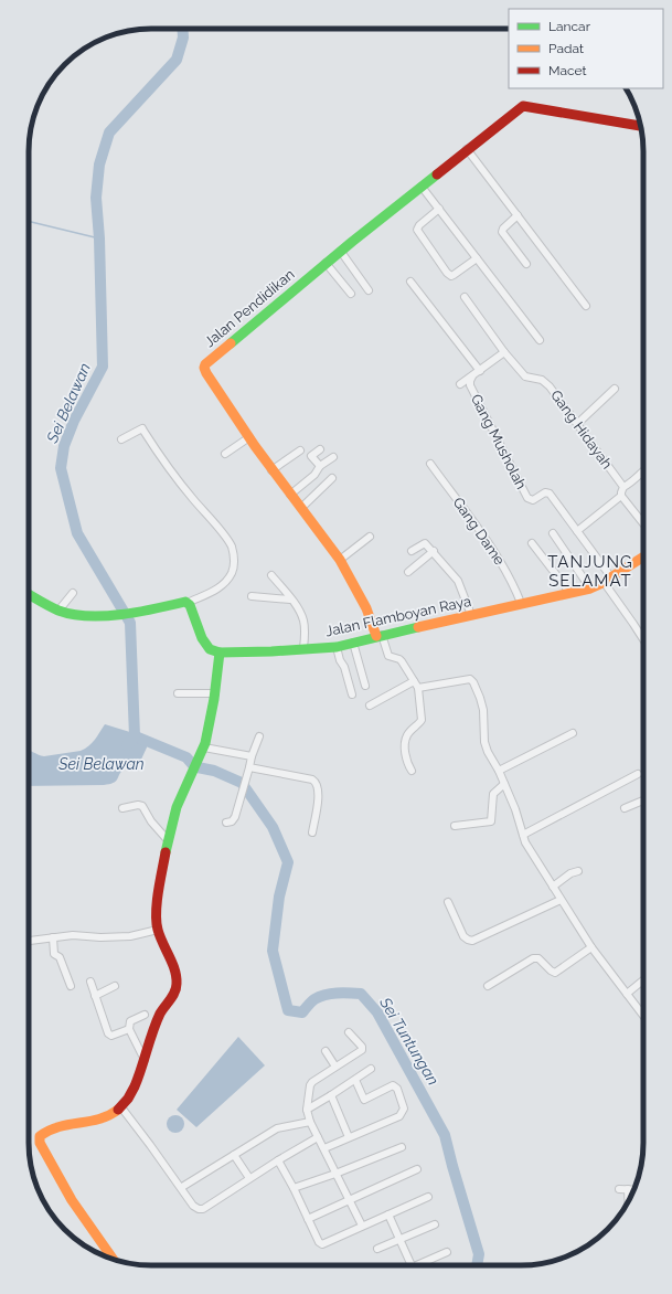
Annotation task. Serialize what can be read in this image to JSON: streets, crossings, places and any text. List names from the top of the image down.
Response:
{
  "streets": {
    "street": [
      "Jalan Pendidikan",
      "Gang Hidayah",
      "Gang Musholah",
      "Gang Dame",
      "Jalan Flamboyan Raya"
    ]
  },
  "crossings": [
    ["Jalan Pendidikan", "Jalan Flamboyan Raya"],
    ["Gang Hidayah", "Gang Musholah"],
    ["Gang Musholah", "Jalan Flamboyan Raya"],
    ["Gang Dame", "Jalan Flamboyan Raya"]
  ],
  "districts": ["TANJUNG SELAMAT"],
  "water": ["Sei Belawan", "Sei Tuntungan"],
  "legend": ["Lancar", "Padat", "Macet"]
}
